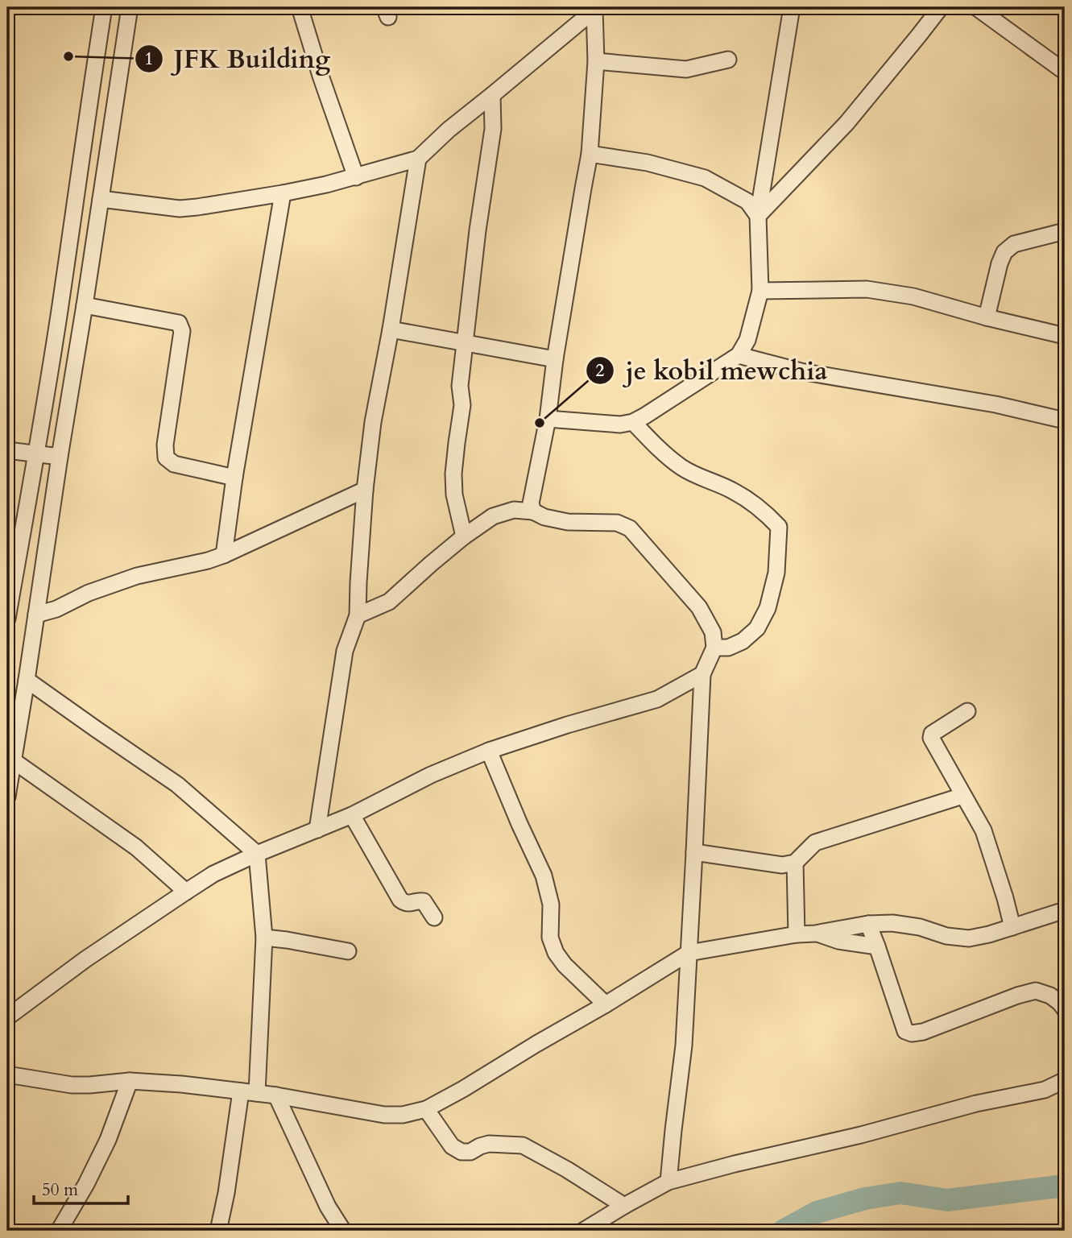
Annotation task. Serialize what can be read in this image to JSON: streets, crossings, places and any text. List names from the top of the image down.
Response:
{
  "places": ["JFK Building", "je kobil mewchia"],
  "scale_bar": "50 m"
}
